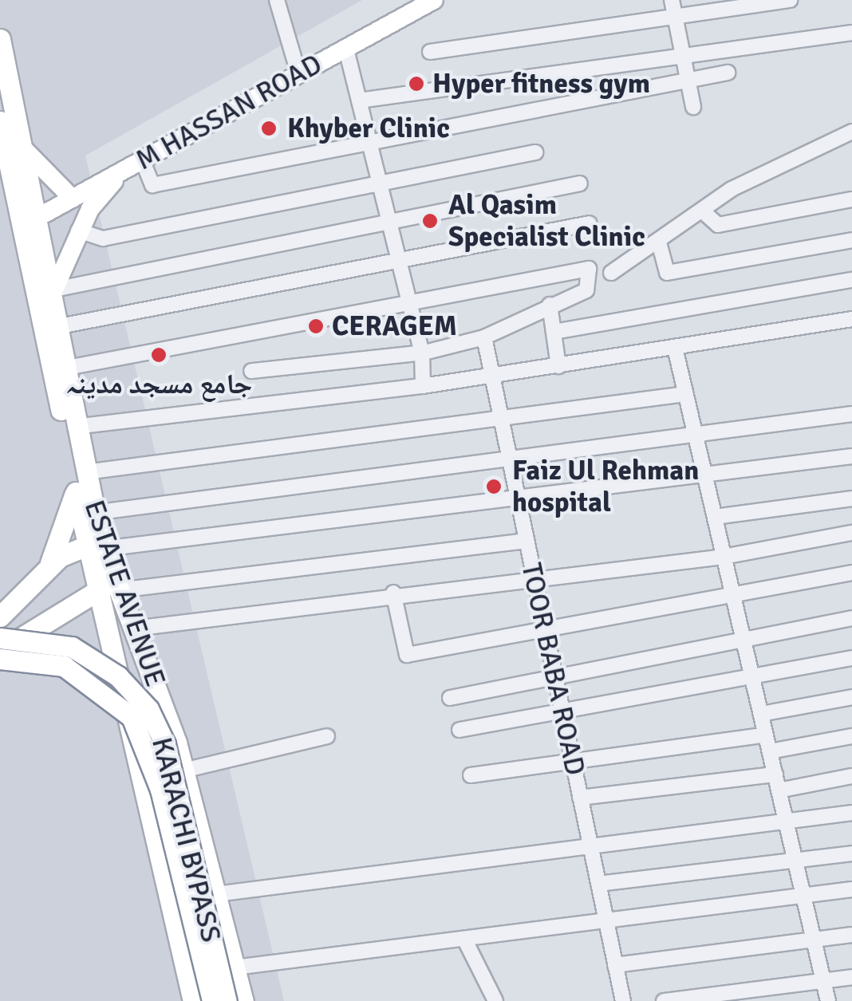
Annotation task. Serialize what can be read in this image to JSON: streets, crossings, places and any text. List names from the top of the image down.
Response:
{
  "streets": {
    "highway": ["ESTATE AVENUE", "KARACHI BYPASS"],
    "main road": ["M HASSAN ROAD"],
    "street": ["TOOR BABA ROAD"]
  },
  "crossings": [
    ["M HASSAN ROAD", "ESTATE AVENUE"]
  ],
  "places": [
    "Hyper fitness gym",
    "Khyber Clinic",
    "Al Qasim Specialist Clinic",
    "CERAGEM",
    "جامع مسجد مدینہ",
    "Faiz Ul Rehman hospital"
  ]
}
